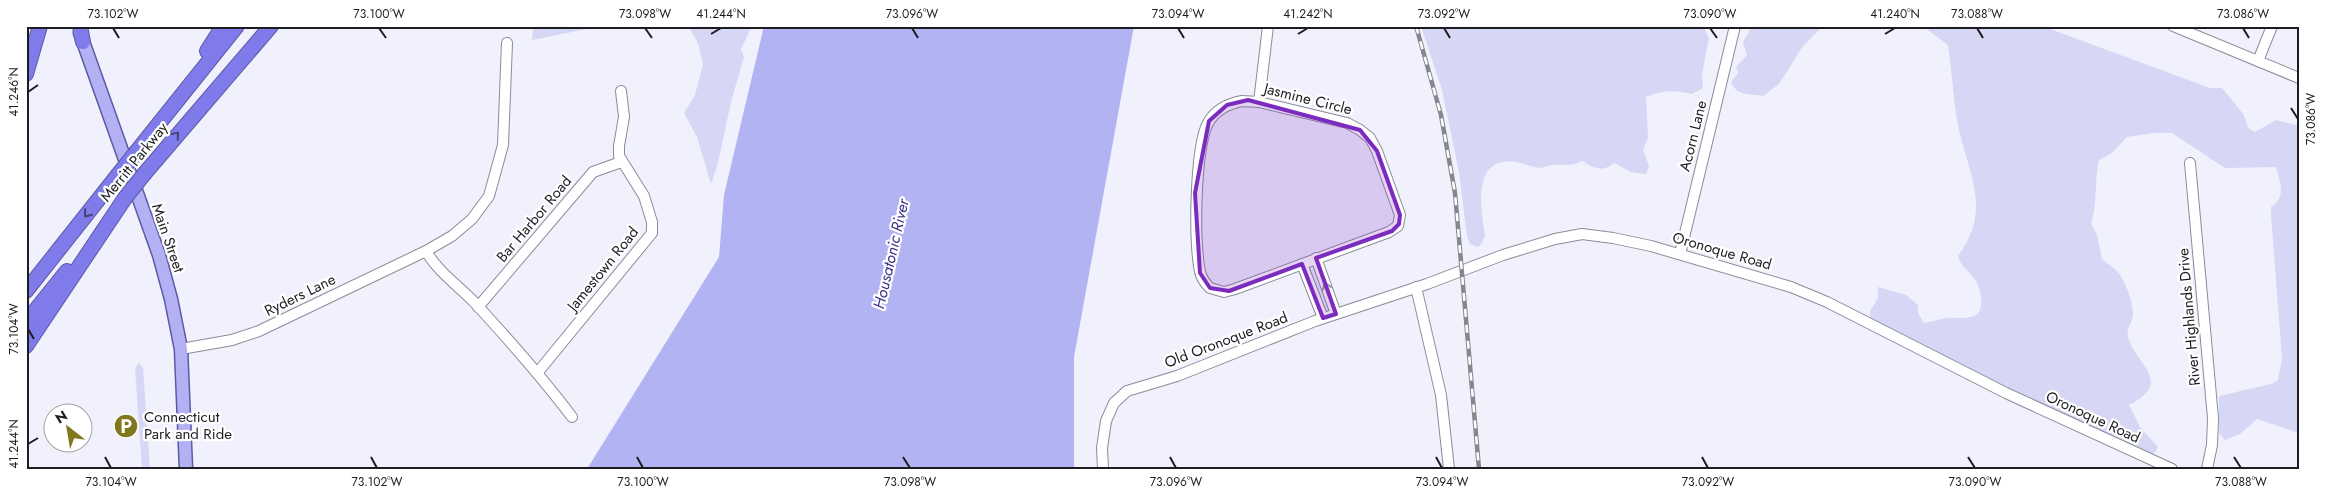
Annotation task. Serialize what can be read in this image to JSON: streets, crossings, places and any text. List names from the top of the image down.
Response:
{
  "streets": {
    "highway": ["Merritt Parkway"],
    "main road": ["Main Street"],
    "street": [
      "Jasmine Circle",
      "Acorn Lane",
      "Bar Harbor Road",
      "Oronoque Road",
      "Jamestown Road",
      "Ryders Lane",
      "River Highlands Drive",
      "Old Oronoque Road"
    ]
  },
  "crossings": [
    ["Acorn Lane", "Oronoque Road"],
    ["Bar Harbor Road", "Jamestown Road"],
    ["Main Street", "Ryders Lane"],
    ["Oronoque Road", "Old Oronoque Road"]
  ],
  "water": ["Housatonic River"],
  "places": {
    "parking": ["Connecticut Park and Ride"]
  },
  "north": "top left",
  "coordinates": [
    "73.102°W",
    "73.100°W",
    "73.098°W",
    "41.244°N",
    "73.096°W",
    "73.094°W",
    "41.242°N",
    "73.092°W",
    "73.090°W",
    "41.240°N",
    "73.088°W",
    "73.086°W",
    "41.246°N",
    "73.104°W"
  ]
}
